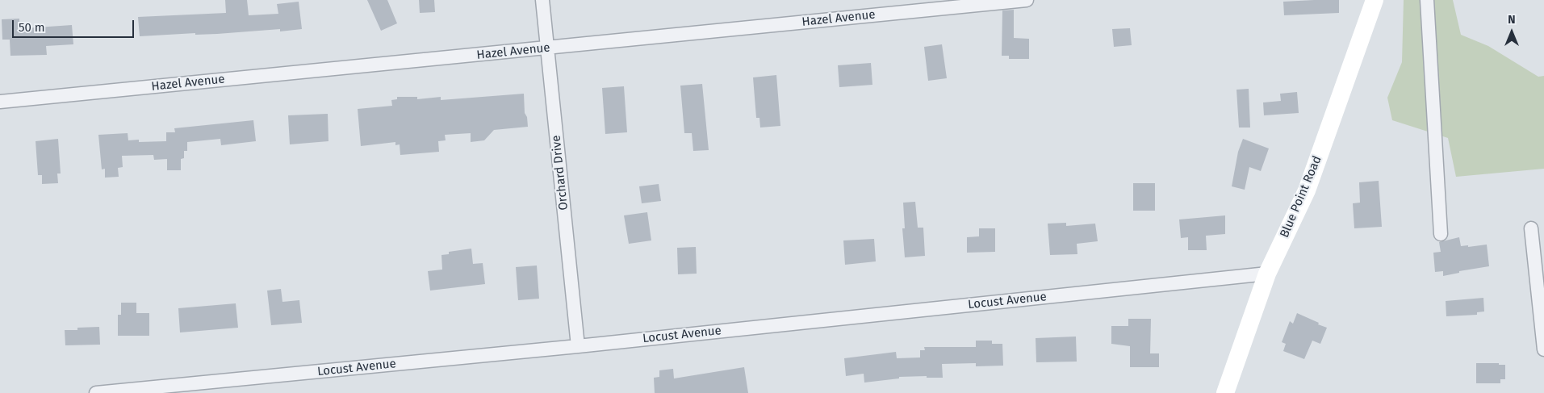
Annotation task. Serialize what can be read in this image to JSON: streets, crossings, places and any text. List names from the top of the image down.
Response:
{
  "streets": {
    "street": [
      "Hazel Avenue",
      "Orchard Drive",
      "Blue Point Road",
      "Locust Avenue"
    ]
  },
  "crossings": [
    ["Hazel Avenue", "Orchard Drive"],
    ["Orchard Drive", "Locust Avenue"],
    ["Blue Point Road", "Locust Avenue"]
  ],
  "scale_bar": "50 m",
  "north": "top"
}
